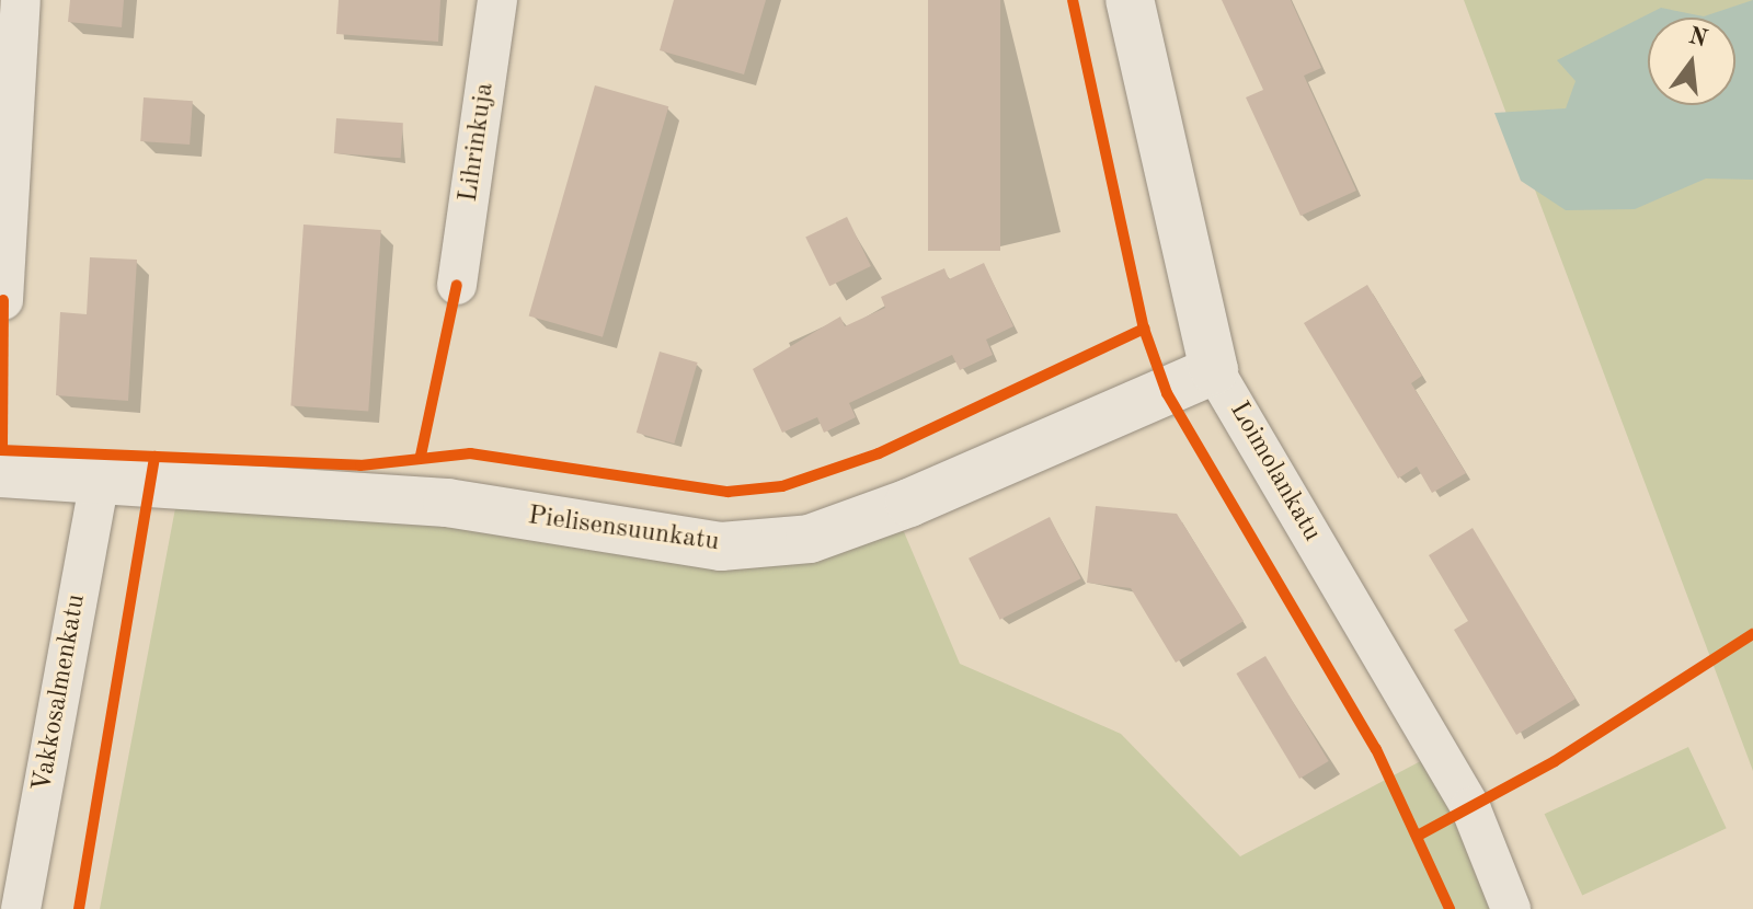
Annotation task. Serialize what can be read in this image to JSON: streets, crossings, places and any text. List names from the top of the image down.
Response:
{
  "streets": {
    "street": [
      "Lihrinkuja",
      "Loimolankatu",
      "Pielisensuunkatu",
      "Vakkosalmenkatu"
    ]
  },
  "crossings": [
    ["Loimolankatu", "Pielisensuunkatu"],
    ["Pielisensuunkatu", "Vakkosalmenkatu"]
  ],
  "north": "top"
}
